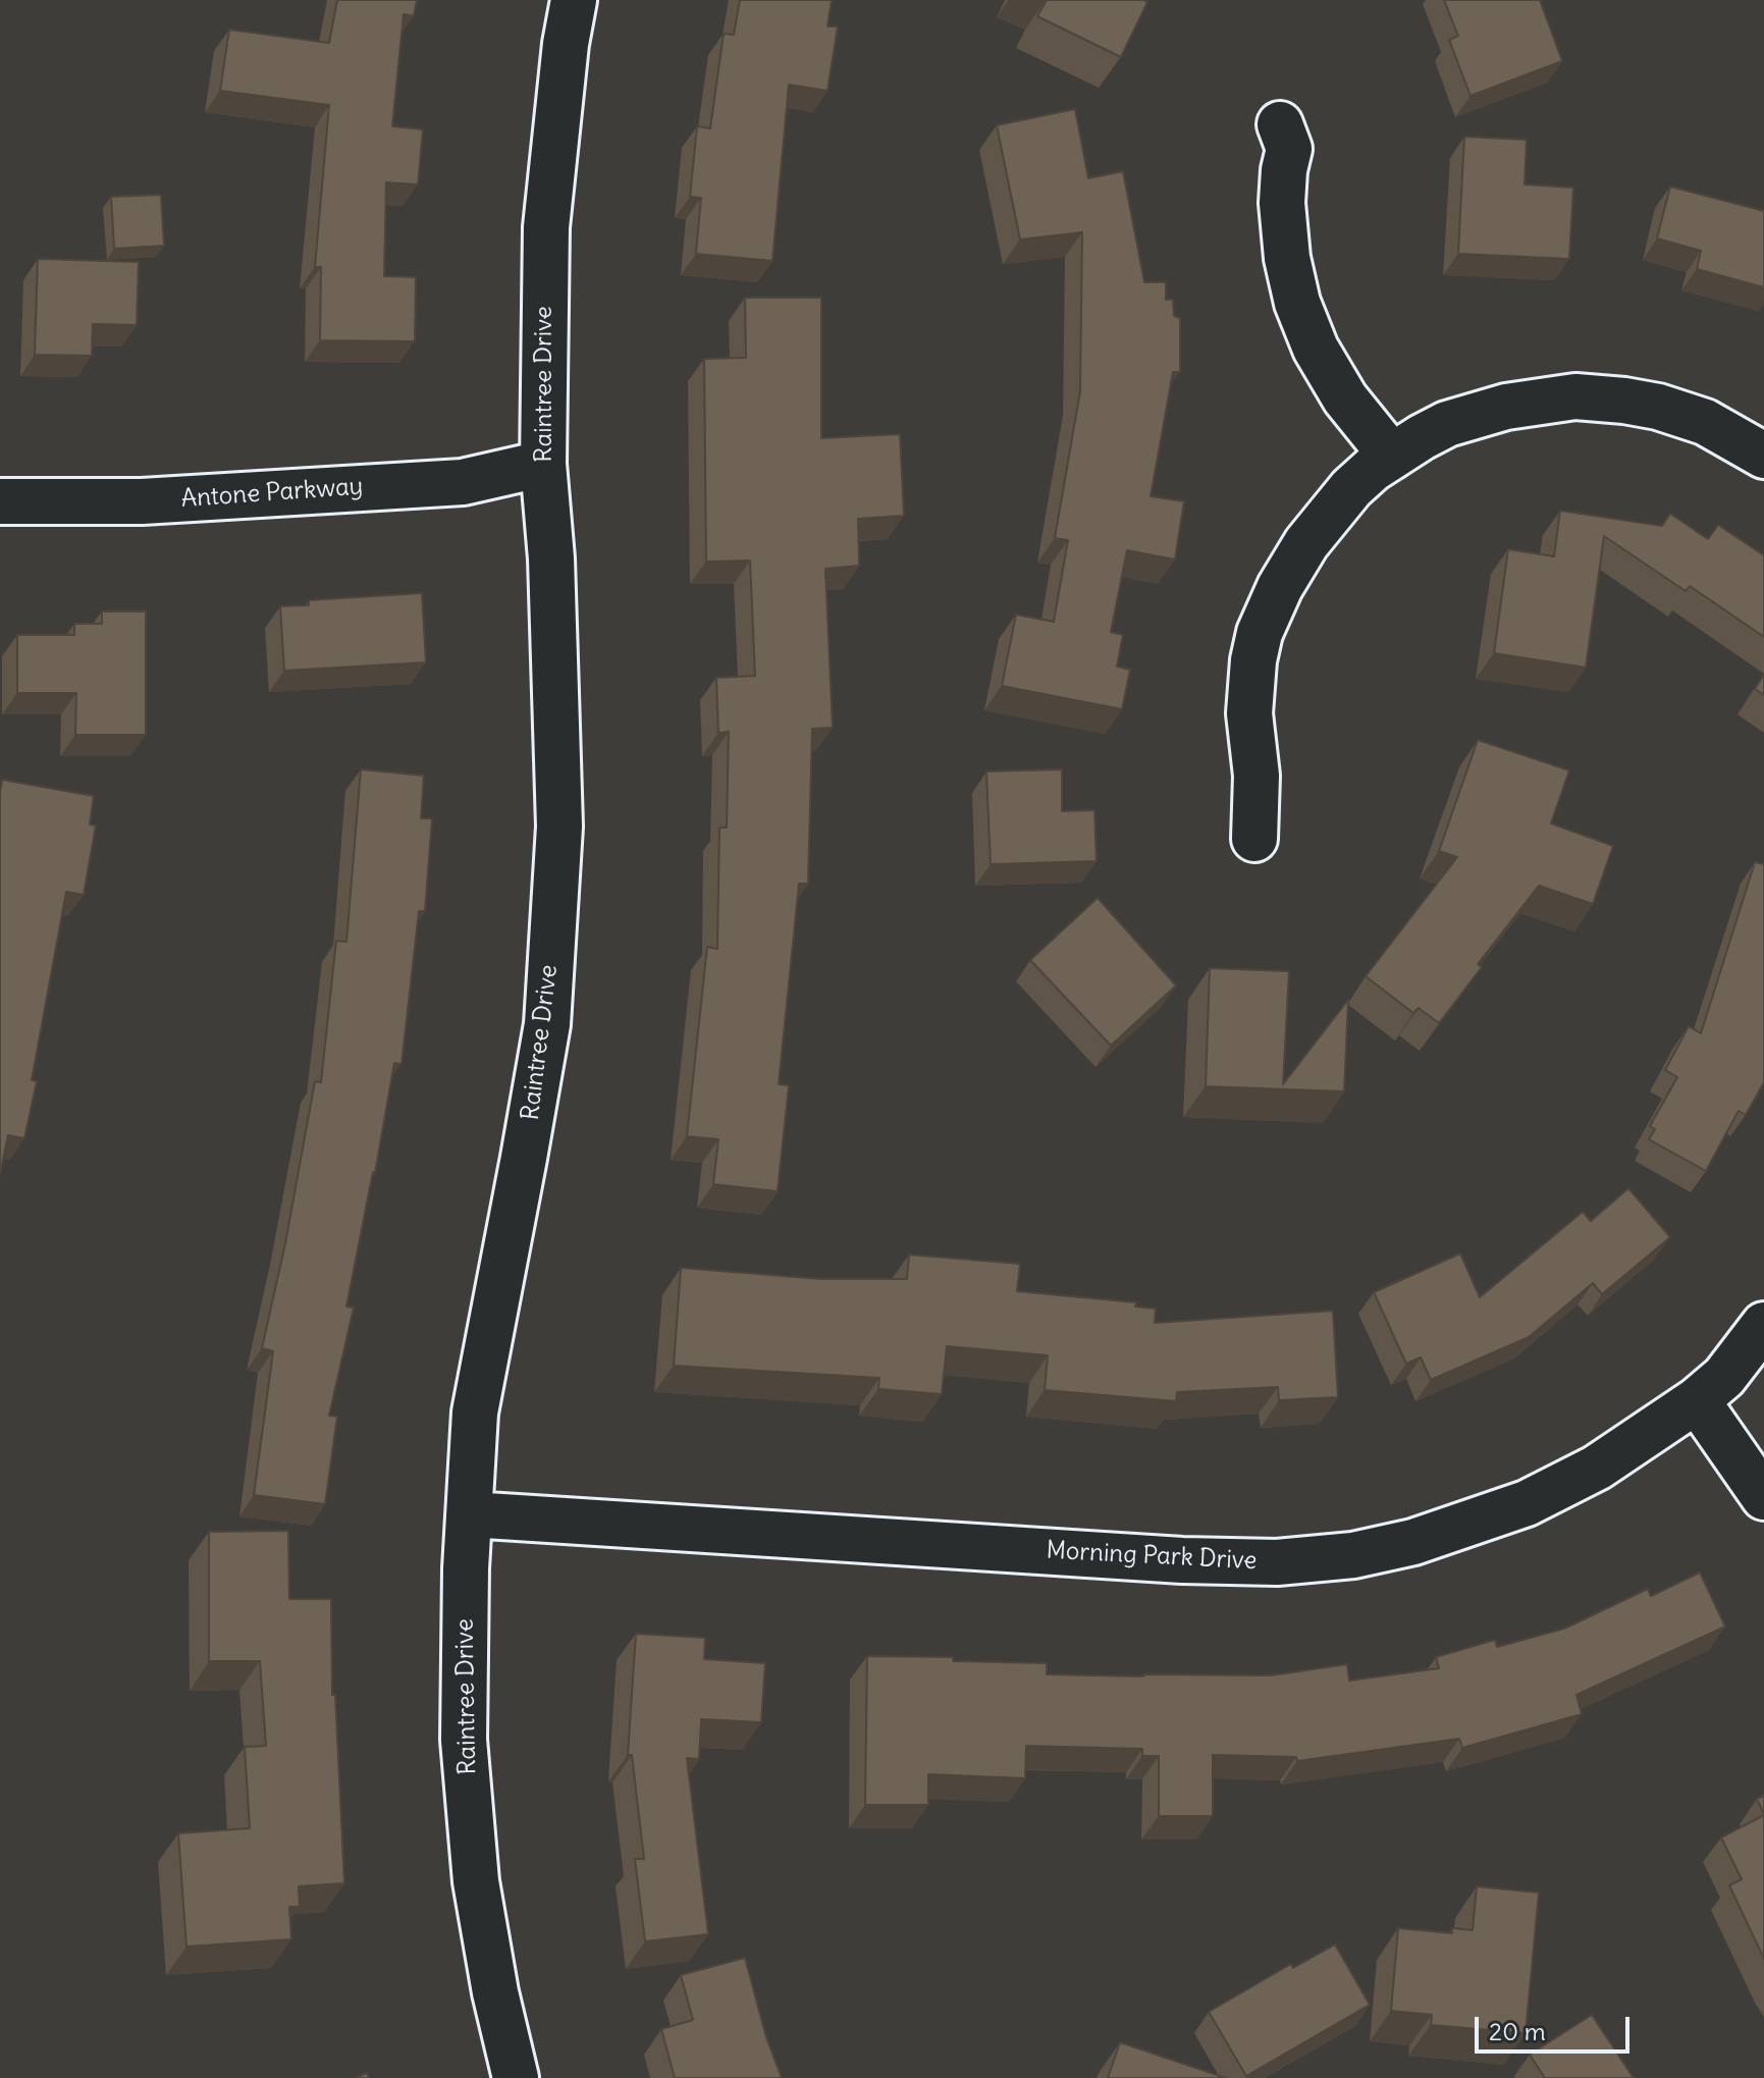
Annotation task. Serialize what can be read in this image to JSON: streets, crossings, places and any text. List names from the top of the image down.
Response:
{
  "streets": {
    "street": ["Raintree Drive", "Antone Parkway", "Morning Park Drive"]
  },
  "crossings": [
    ["Raintree Drive", "Antone Parkway"],
    ["Raintree Drive", "Morning Park Drive"]
  ],
  "scale_bar": "20 m"
}
